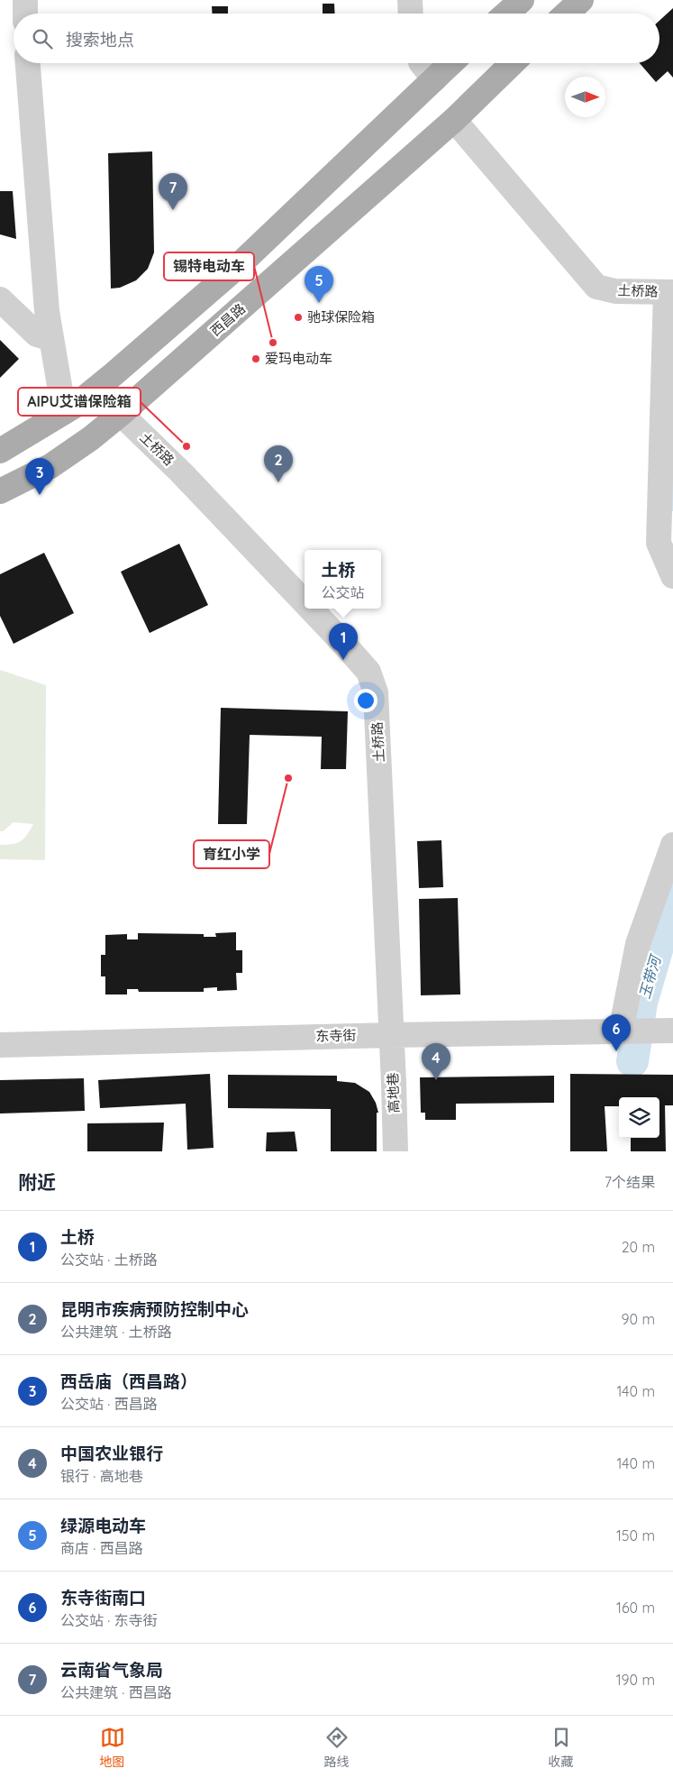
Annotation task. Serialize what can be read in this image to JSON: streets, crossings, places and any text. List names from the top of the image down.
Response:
{
  "streets": {
    "main road": ["西昌路"],
    "street": ["土桥路", "东寺街", "高地巷"]
  },
  "crossings": [
    ["土桥路", "西昌路"],
    ["土桥路", "东寺街"],
    ["土桥路", "高地巷"],
    ["东寺街", "高地巷"]
  ],
  "water": ["玉带河"],
  "places": [
    "驰球保险箱",
    "锡特电动车",
    "爱玛电动车",
    "AIPU艾谱保险箱",
    "育红小学"
  ],
  "north": "right",
  "page": {
    "search": "搜索地点",
    "pins": [
      "7",
      "5",
      "2",
      "3",
      "1",
      "6",
      "4"
    ],
    "popup": ["土桥", "公交站"],
    "heading": ["附近", "7个结果"],
    "list": [
      {
        "mark": "1",
        "name": "土桥",
        "note": "公交站 · 土桥路",
        "value": "20 m"
      },
      {
        "mark": "2",
        "name": "昆明市疾病预防控制中心",
        "note": "公共建筑 · 土桥路",
        "value": "90 m"
      },
      {
        "mark": "3",
        "name": "西岳庙（西昌路）",
        "note": "公交站 · 西昌路",
        "value": "140 m"
      },
      {
        "mark": "4",
        "name": "中国农业银行",
        "note": "银行 · 高地巷",
        "value": "140 m"
      },
      {
        "mark": "5",
        "name": "绿源电动车",
        "note": "商店 · 西昌路",
        "value": "150 m"
      },
      {
        "mark": "6",
        "name": "东寺街南口",
        "note": "公交站 · 东寺街",
        "value": "160 m"
      },
      {
        "mark": "7",
        "name": "云南省气象局",
        "note": "公共建筑 · 西昌路",
        "value": "190 m"
      }
    ],
    "nav": ["地图", "路线", "收藏"]
  }
}
